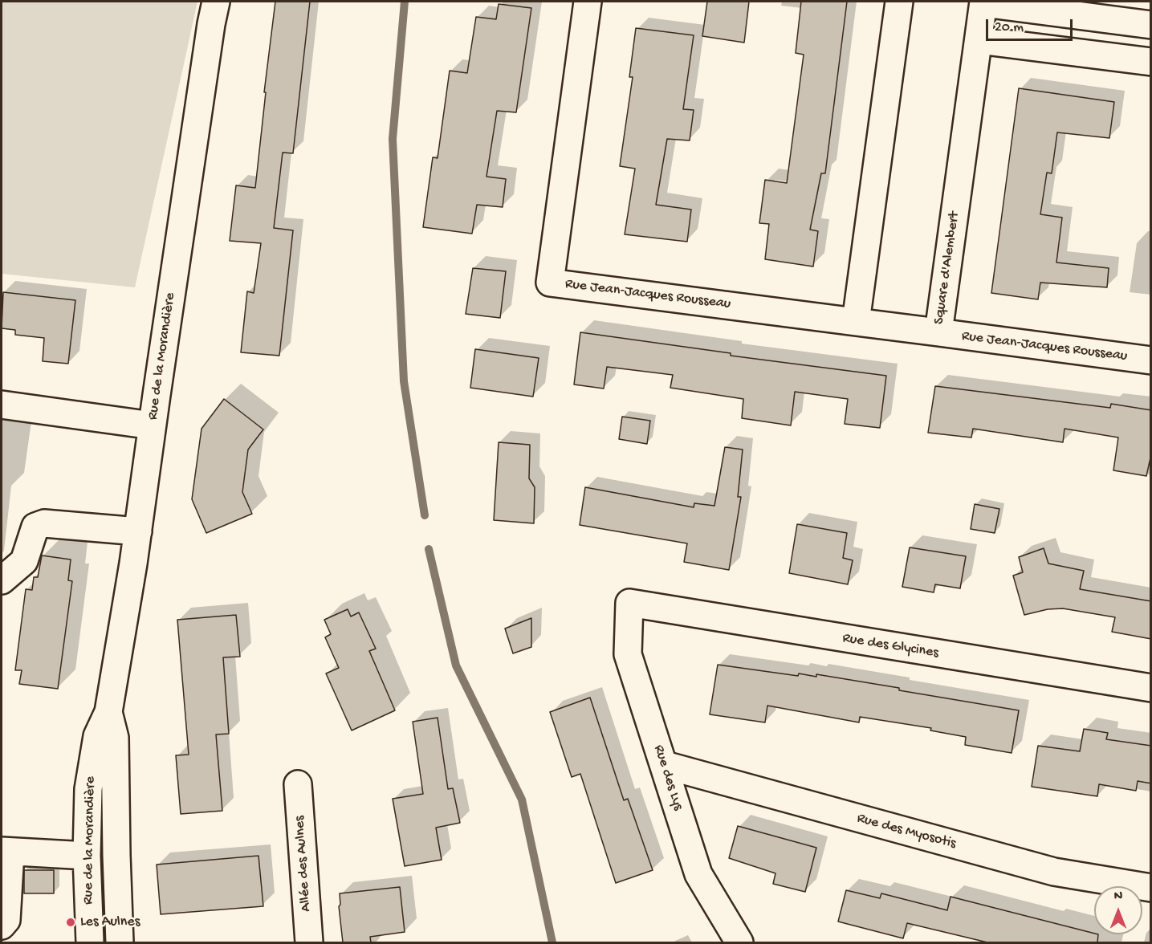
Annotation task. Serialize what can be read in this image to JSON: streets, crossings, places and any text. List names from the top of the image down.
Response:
{
  "streets": {
    "street": [
      "Square d'Alembert",
      "Rue Jean-Jacques Rousseau",
      "Rue de la Morandière",
      "Rue des Glycines",
      "Rue des Lys",
      "Rue des Myosotis",
      "Allée des Aulnes"
    ]
  },
  "crossings": [
    ["Square d'Alembert", "Rue Jean-Jacques Rousseau"],
    ["Rue des Glycines", "Rue des Lys"],
    ["Rue des Lys", "Rue des Myosotis"]
  ],
  "places": ["Les Aulnes"],
  "scale_bar": "20 m",
  "north": "top"
}
